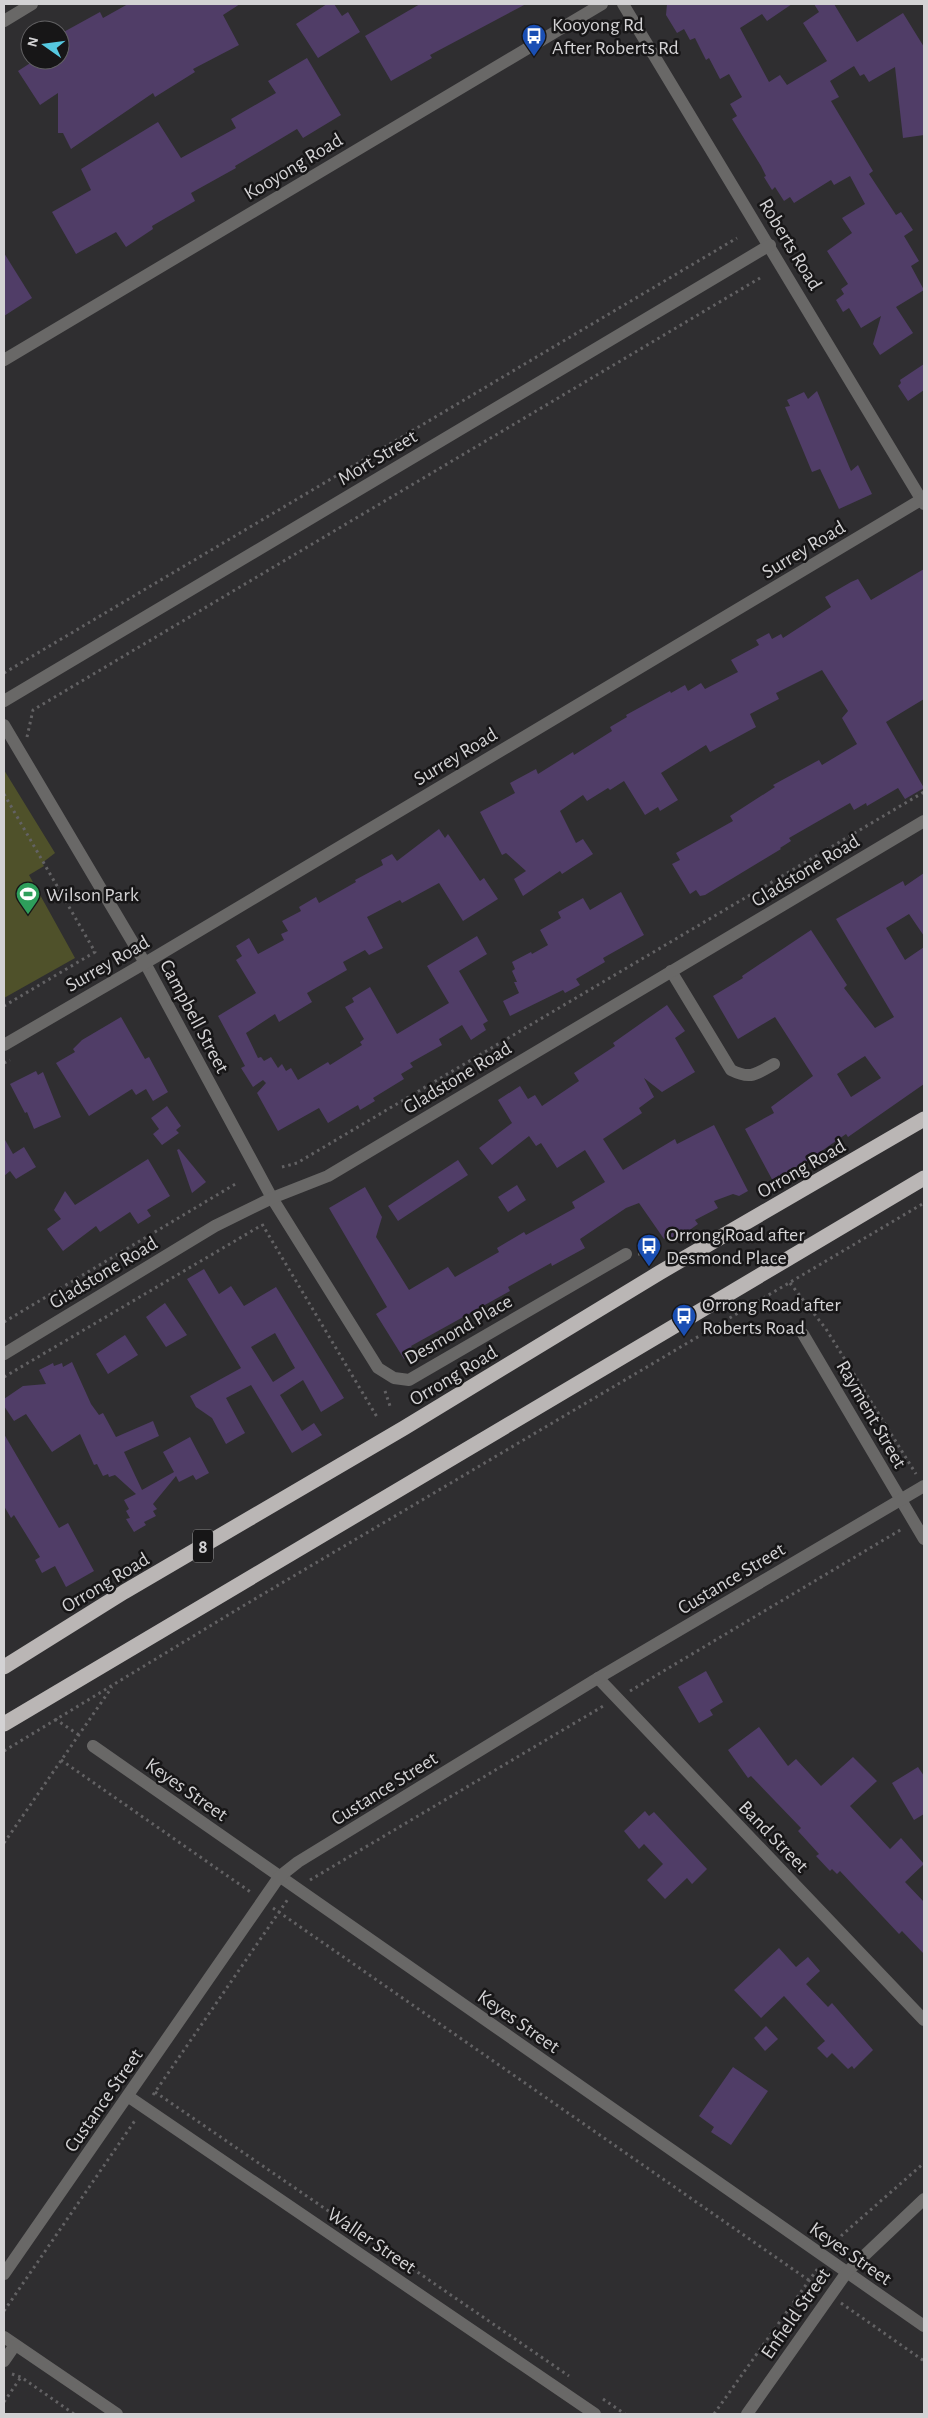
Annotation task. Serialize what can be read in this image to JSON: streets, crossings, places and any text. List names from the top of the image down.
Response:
{
  "streets": {
    "highway": ["Orrong Road", "8"],
    "street": [
      "Kooyong Road",
      "Roberts Road",
      "Mort Street",
      "Surrey Road",
      "Gladstone Road",
      "Campbell Street",
      "Desmond Place",
      "Rayment Street",
      "Custance Street",
      "Keyes Street",
      "Band Street",
      "Waller Street",
      "Enfield Street"
    ]
  },
  "crossings": [
    ["Roberts Road", "Mort Street"],
    ["Roberts Road", "Surrey Road"],
    ["Surrey Road", "Campbell Street"],
    ["Gladstone Road", "Campbell Street"],
    ["Gladstone Road", "Desmond Place"],
    ["Campbell Street", "Desmond Place"],
    ["Rayment Street", "Custance Street"],
    ["Custance Street", "Keyes Street"],
    ["Custance Street", "Band Street"],
    ["Custance Street", "Waller Street"],
    ["Keyes Street", "Enfield Street"]
  ],
  "places": {
    "bus stop": ["Kooyong Rd After Roberts Rd", "Orrong Road after Desmond Place", "Orrong Road after Roberts Road"],
    "sports": ["Wilson Park"]
  },
  "north": "left"
}
